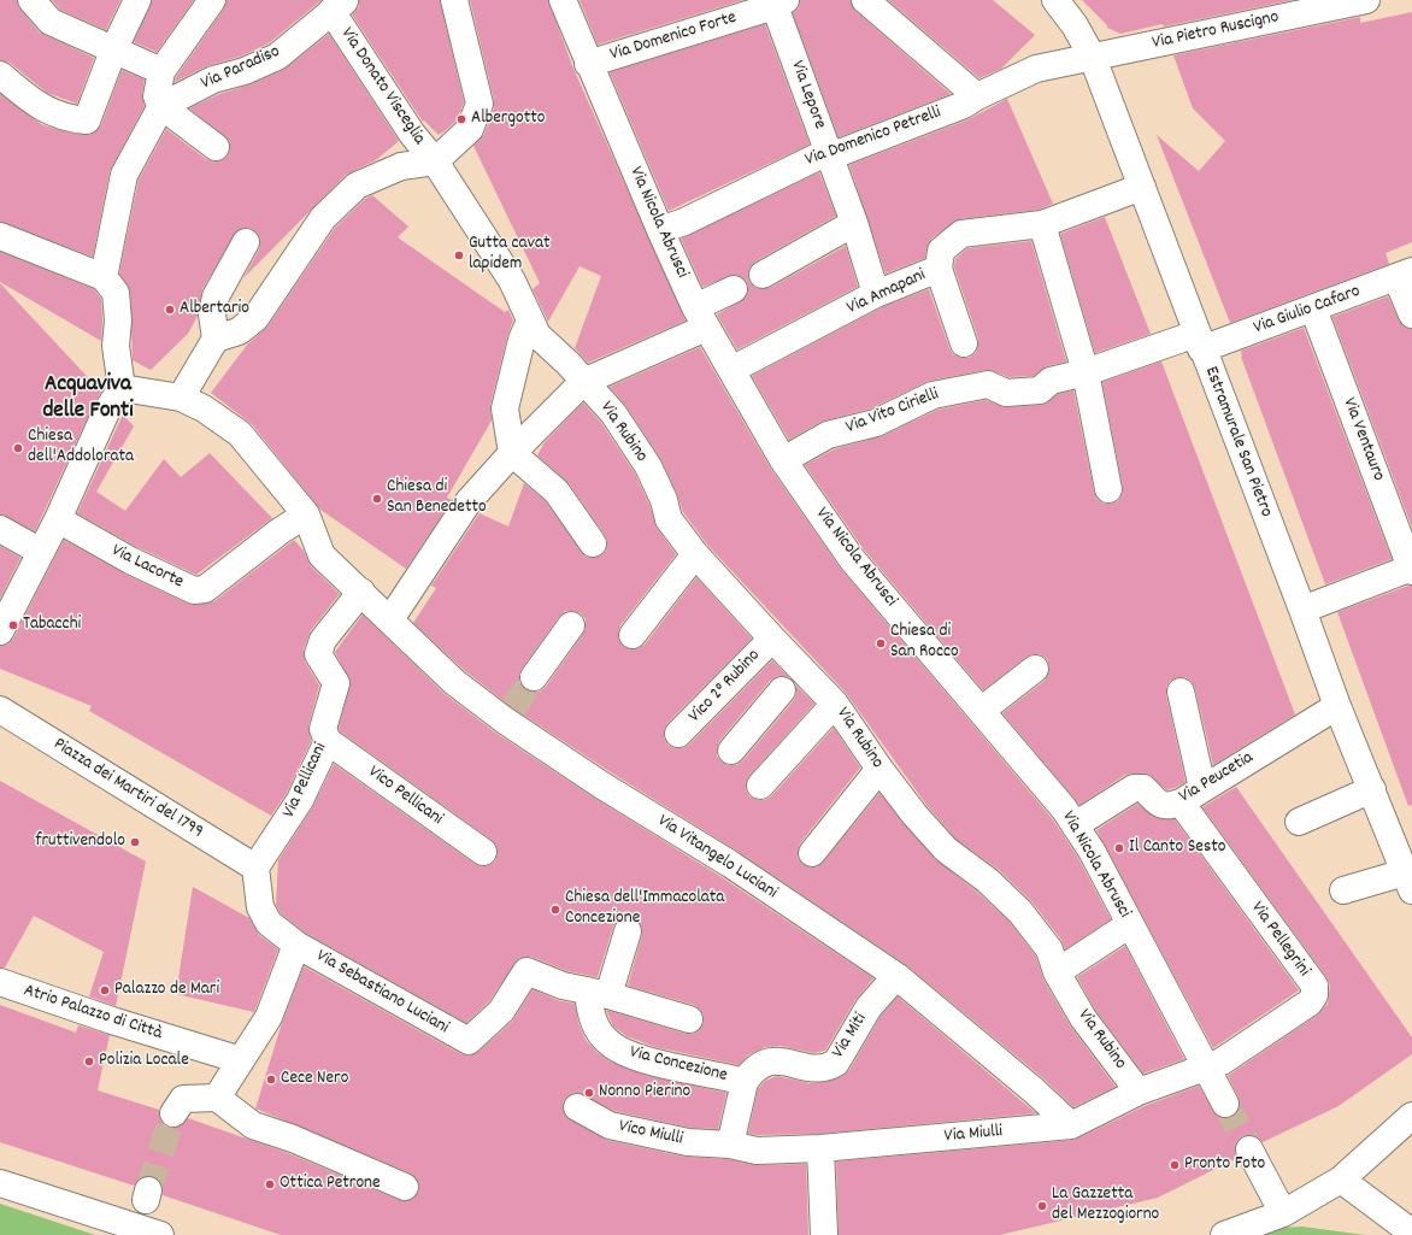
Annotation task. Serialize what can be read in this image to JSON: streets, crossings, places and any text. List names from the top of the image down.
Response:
{
  "streets": {
    "street": [
      "Via Pietro Ruscigno",
      "Via Domenico Forte",
      "Via Paradiso",
      "Via Donato Visceglia",
      "Via Lepore",
      "Via Domenico Petrelli",
      "Via Nicola Abrusci",
      "Via Amapani",
      "Via Giulio Cafaro",
      "Via Vito Cirielli",
      "Via Rubino",
      "Via Ventauro",
      "Estramurale San Pietro",
      "Via Lacorte",
      "Vico 2° Rubino",
      "Via Peucetia",
      "Via Pellicani",
      "Piazza dei Martiri del 1799",
      "Vico Pellicani",
      "Via Vitangelo Luciani",
      "Via Pellegrini",
      "Via Sebastiano Luciani",
      "Atrio Palazzo di Città",
      "Via Miti",
      "Via Concezione",
      "Vico Miulli",
      "Via Miulli"
    ]
  },
  "crossings": [
    ["Via Pietro Ruscigno", "Via Domenico Petrelli"],
    ["Via Pietro Ruscigno", "Estramurale San Pietro"],
    ["Via Domenico Forte", "Via Lepore"],
    ["Via Domenico Forte", "Via Nicola Abrusci"],
    ["Via Paradiso", "Via Donato Visceglia"],
    ["Via Donato Visceglia", "Via Rubino"],
    ["Via Lepore", "Via Domenico Petrelli"],
    ["Via Lepore", "Via Amapani"],
    ["Via Domenico Petrelli", "Via Nicola Abrusci"],
    ["Via Domenico Petrelli", "Estramurale San Pietro"],
    ["Via Nicola Abrusci", "Via Amapani"],
    ["Via Nicola Abrusci", "Via Vito Cirielli"],
    ["Via Nicola Abrusci", "Via Peucetia"],
    ["Via Nicola Abrusci", "Via Pellegrini"],
    ["Via Nicola Abrusci", "Via Miulli"],
    ["Via Amapani", "Estramurale San Pietro"],
    ["Via Giulio Cafaro", "Via Vito Cirielli"],
    ["Via Giulio Cafaro", "Via Ventauro"],
    ["Via Giulio Cafaro", "Estramurale San Pietro"],
    ["Via Vito Cirielli", "Estramurale San Pietro"],
    ["Via Rubino", "Vico 2° Rubino"],
    ["Via Rubino", "Via Miulli"],
    ["Estramurale San Pietro", "Via Peucetia"],
    ["Via Lacorte", "Via Vitangelo Luciani"],
    ["Via Peucetia", "Via Pellegrini"],
    ["Via Pellicani", "Piazza dei Martiri del 1799"],
    ["Via Pellicani", "Vico Pellicani"],
    ["Via Pellicani", "Via Vitangelo Luciani"],
    ["Via Pellicani", "Via Sebastiano Luciani"],
    ["Piazza dei Martiri del 1799", "Via Sebastiano Luciani"],
    ["Via Vitangelo Luciani", "Via Miti"],
    ["Via Vitangelo Luciani", "Via Miulli"],
    ["Via Pellegrini", "Via Miulli"],
    ["Via Sebastiano Luciani", "Via Concezione"],
    ["Via Miti", "Via Concezione"],
    ["Via Concezione", "Vico Miulli"],
    ["Via Concezione", "Via Miulli"],
    ["Vico Miulli", "Via Miulli"]
  ],
  "districts": ["Acquaviva delle Fonti"],
  "places": [
    "Albergotto",
    "Gutta cavat lapidem",
    "Albertario",
    "Chiesa dell'Addolorata",
    "Chiesa di San Benedetto",
    "Tabacchi",
    "Chiesa di San Rocco",
    "fruttivendolo",
    "Il Canto Sesto",
    "Chiesa dell'Immacolata Concezione",
    "Palazzo de Mari",
    "Polizia Locale",
    "Cece Nero",
    "Nonno Pierino",
    "Pronto Foto",
    "Ottica Petrone",
    "La Gazzetta del Mezzogiorno"
  ]
}
